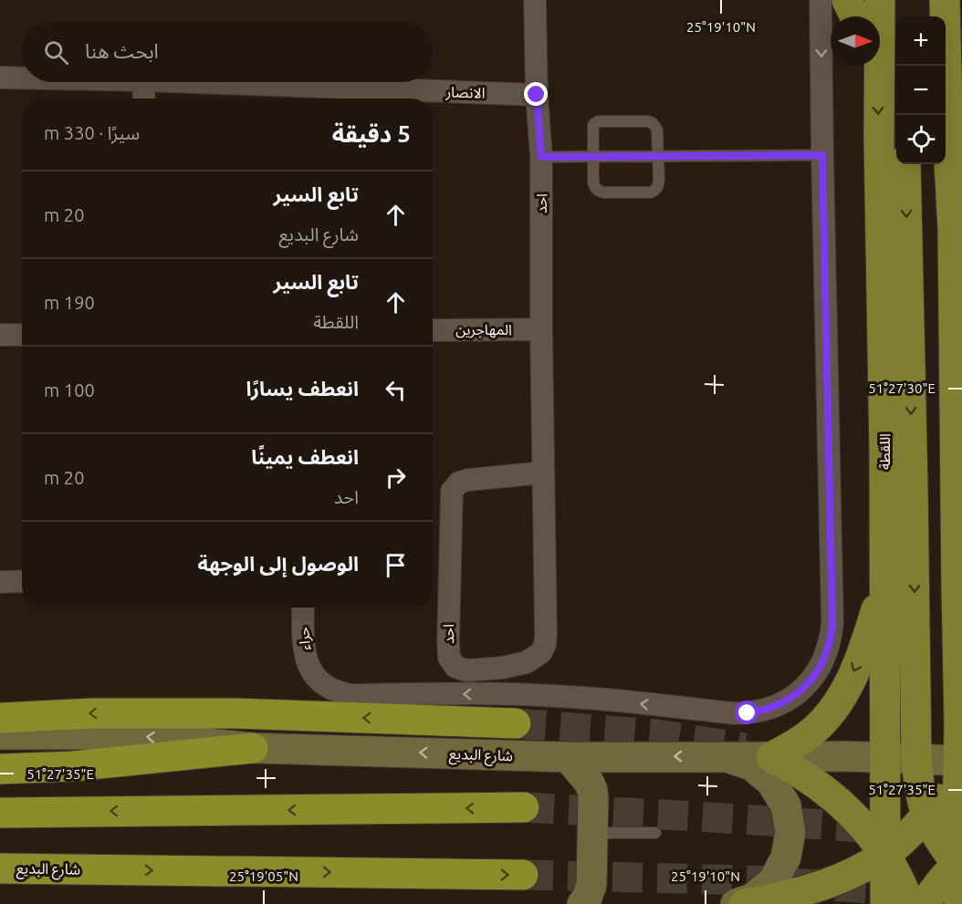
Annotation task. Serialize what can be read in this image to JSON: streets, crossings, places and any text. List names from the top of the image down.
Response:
{
  "streets": {
    "highway": ["شارع البديع"],
    "main road": ["اللقطة"],
    "street": [
      "الانصار",
      "احد",
      "المهاجرين",
      "حراء"
    ]
  },
  "crossings": [
    ["الانصار", "احد"],
    ["احد", "المهاجرين"],
    ["اللقطة", "شارع البديع"]
  ],
  "north": "right",
  "page": {
    "map_buttons": ["+", "−"],
    "search": "ابحث هنا",
    "heading": ["5 دقيقة", "سيرًا · 330 m"],
    "list": [
      ["تابع السير", "شارع البديع", "20 m"],
      ["تابع السير", "اللقطة", "190 m"],
      ["انعطف يسارًا", "100 m"],
      ["انعطف يمينًا", "احد", "20 m"],
      "الوصول إلى الوجهة"
    ]
  },
  "coordinates": [
    "25°19'10\"N",
    "51°27'30\"E",
    "51°27'35\"E",
    "25°19'05\"N"
  ]
}
